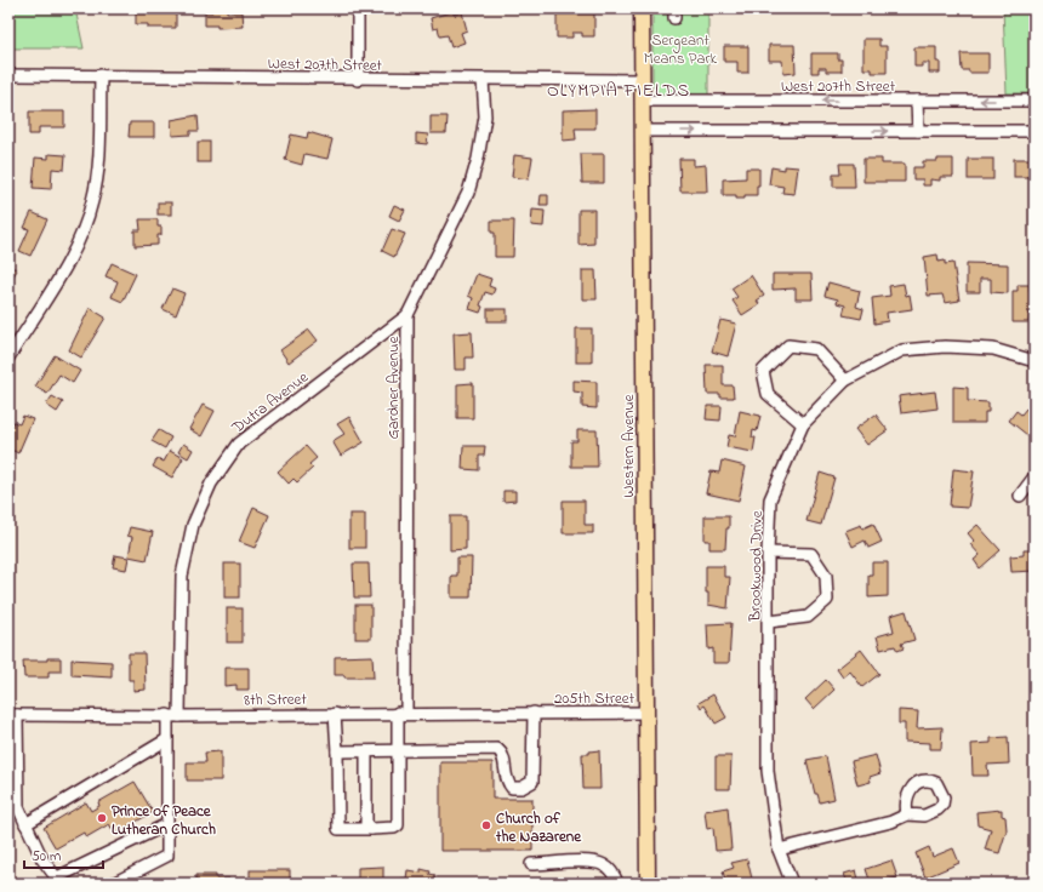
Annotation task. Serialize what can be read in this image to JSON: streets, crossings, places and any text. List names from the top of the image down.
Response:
{
  "streets": {
    "main road": ["Western Avenue"],
    "street": [
      "West 207th Street",
      "Gardner Avenue",
      "Dutra Avenue",
      "Brookwood Drive",
      "205th Street",
      "8th Street"
    ]
  },
  "crossings": [
    ["West 207th Street", "Gardner Avenue"],
    ["West 207th Street", "Western Avenue"],
    ["Gardner Avenue", "Dutra Avenue"],
    ["Gardner Avenue", "8th Street"],
    ["Dutra Avenue", "8th Street"],
    ["Western Avenue", "205th Street"],
    ["205th Street", "8th Street"]
  ],
  "districts": ["OLYMPIA FIELDS"],
  "parks": ["Sergeant Means Park"],
  "places": ["Prince of Peace Lutheran Church", "Church of the Nazarene"],
  "scale_bar": "50 m"
}
